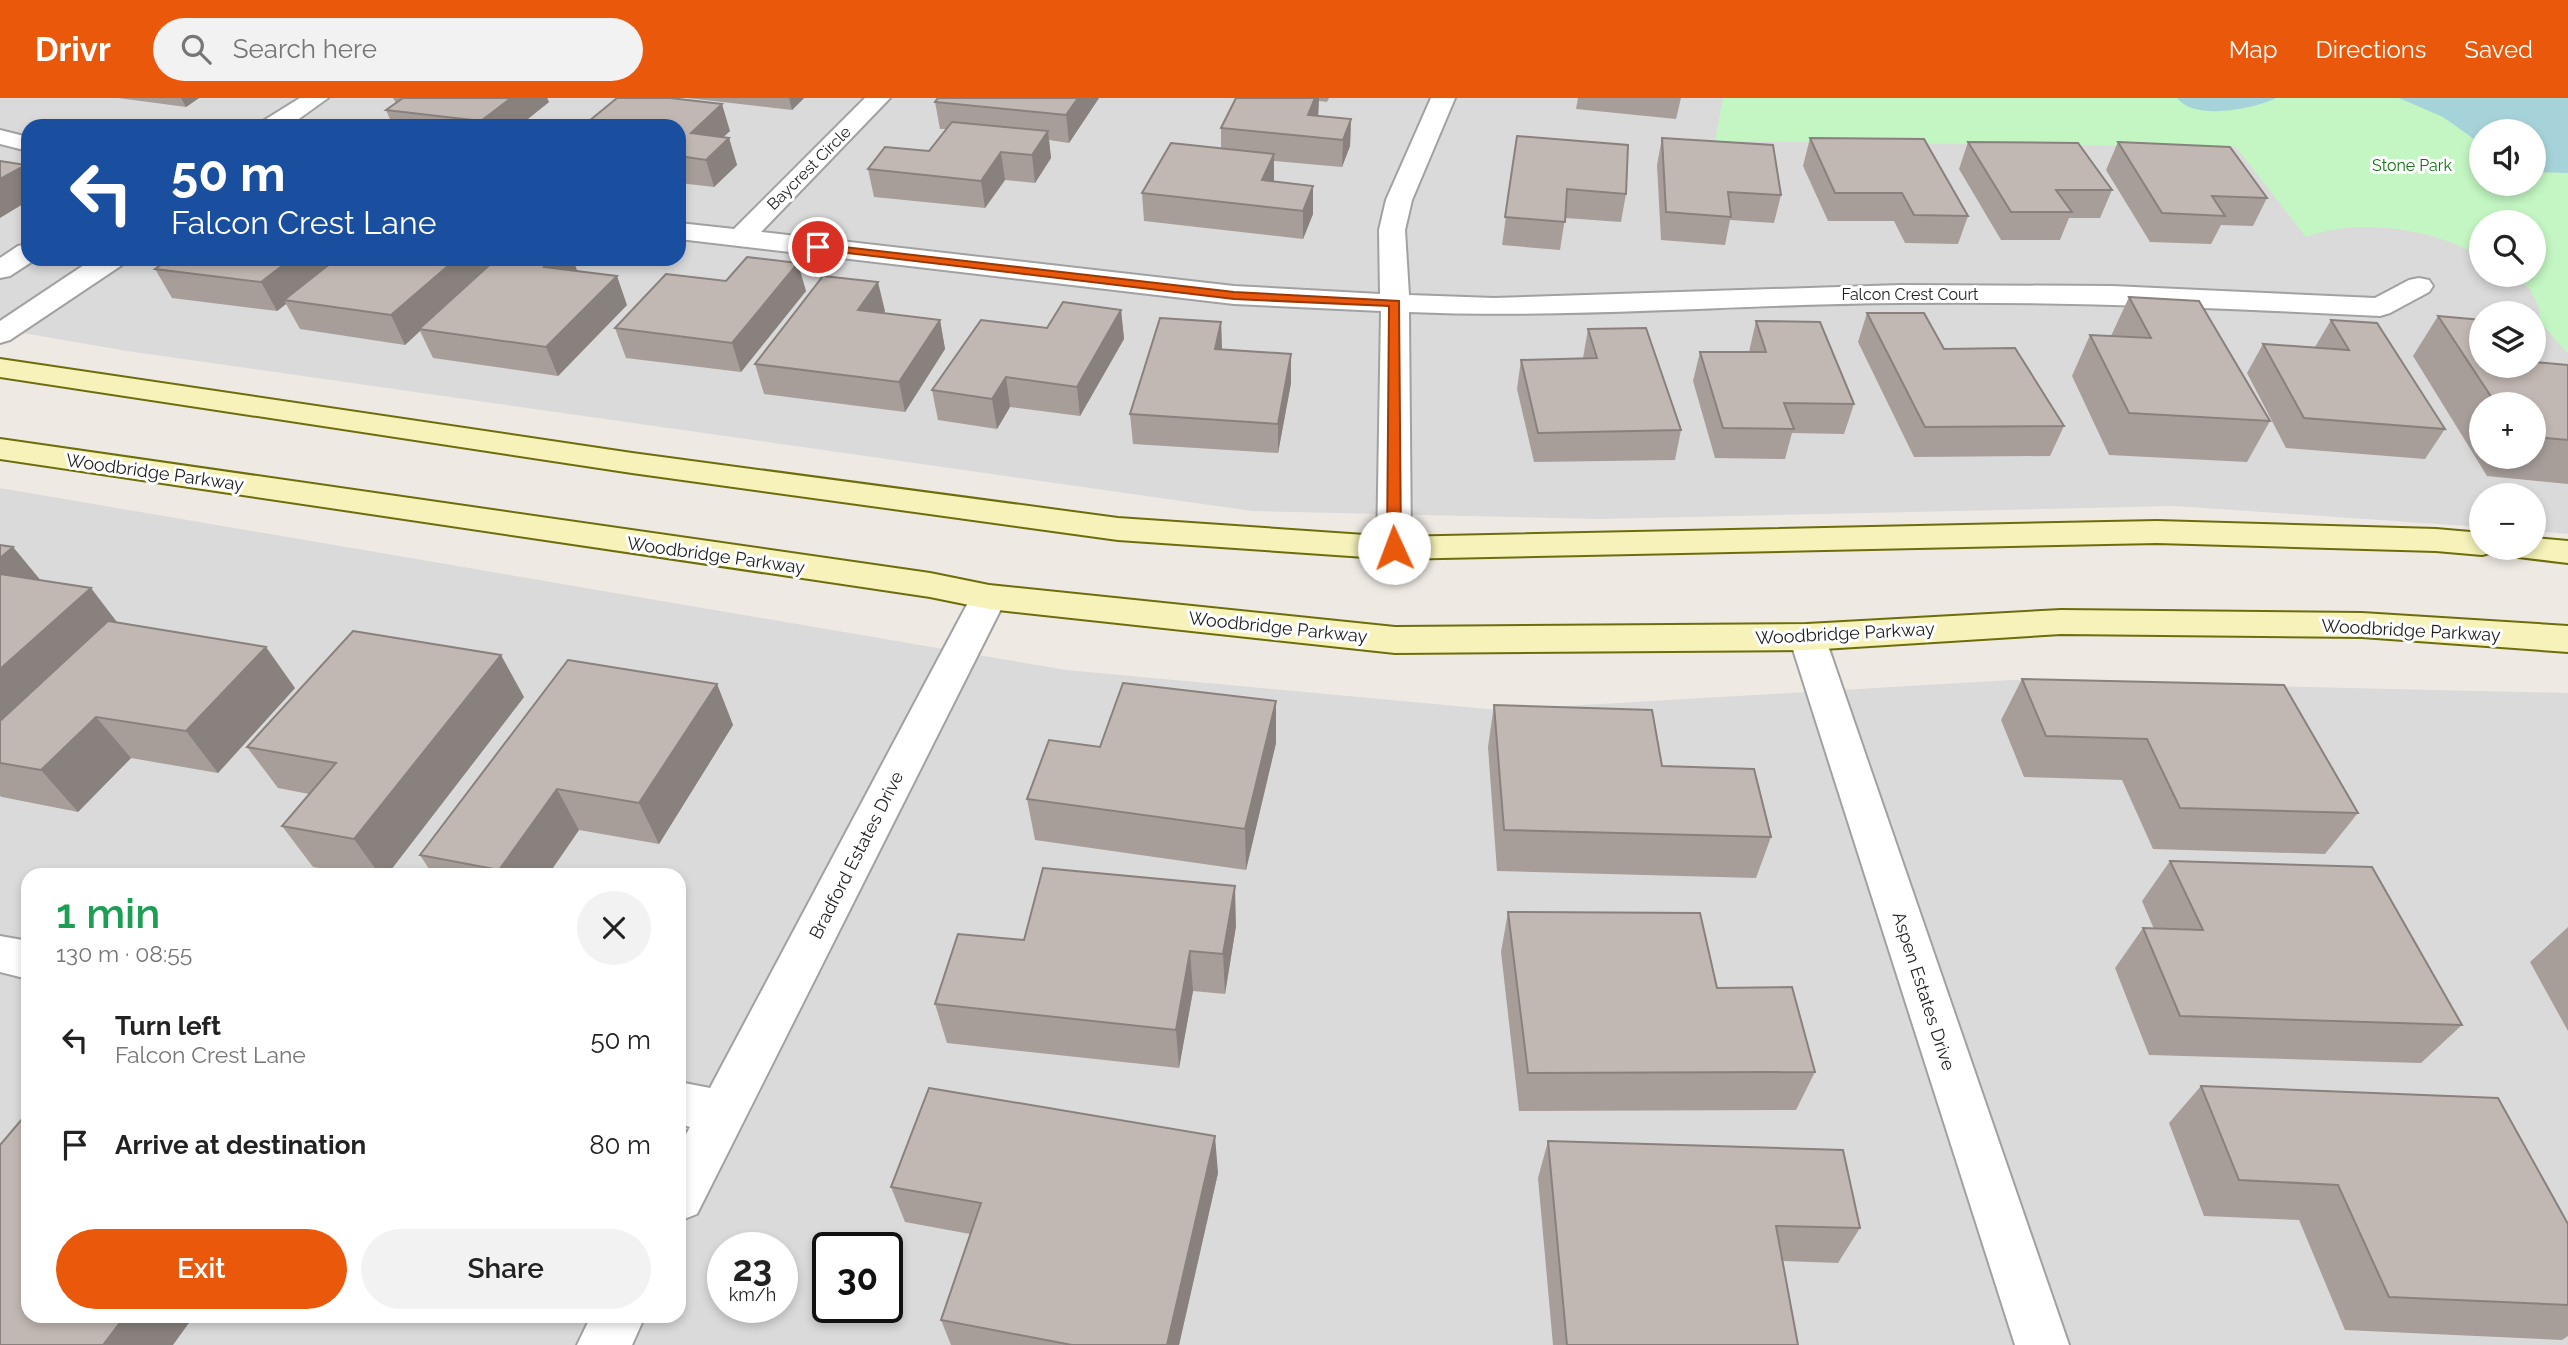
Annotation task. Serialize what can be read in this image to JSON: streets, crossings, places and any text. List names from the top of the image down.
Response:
{
  "streets": {
    "main road": ["Woodbridge Parkway"],
    "street": [
      "Baycrest Circle",
      "Falcon Crest Court",
      "Bradford Estates Drive",
      "Aspen Estates Drive"
    ]
  },
  "crossings": [
    ["Baycrest Circle", "Falcon Crest Court"],
    ["Woodbridge Parkway", "Bradford Estates Drive"],
    ["Woodbridge Parkway", "Aspen Estates Drive"]
  ],
  "parks": ["Stone Park"],
  "page": {
    "header": "Drivr",
    "search": "Search here",
    "nav": ["Map", "Directions", "Saved"],
    "map_buttons": ["+", "−"],
    "turn": ["50 m", "Falcon Crest Lane"],
    "heading": ["1 min", "130 m · 08:55"],
    "list": [
      {
        "name": "Turn left",
        "note": "Falcon Crest Lane",
        "value": "50 m"
      },
      {
        "name": "Arrive at destination",
        "value": "80 m"
      }
    ],
    "buttons": ["Exit", "Share"],
    "speed": "23 km/h",
    "limit": "30"
  }
}
